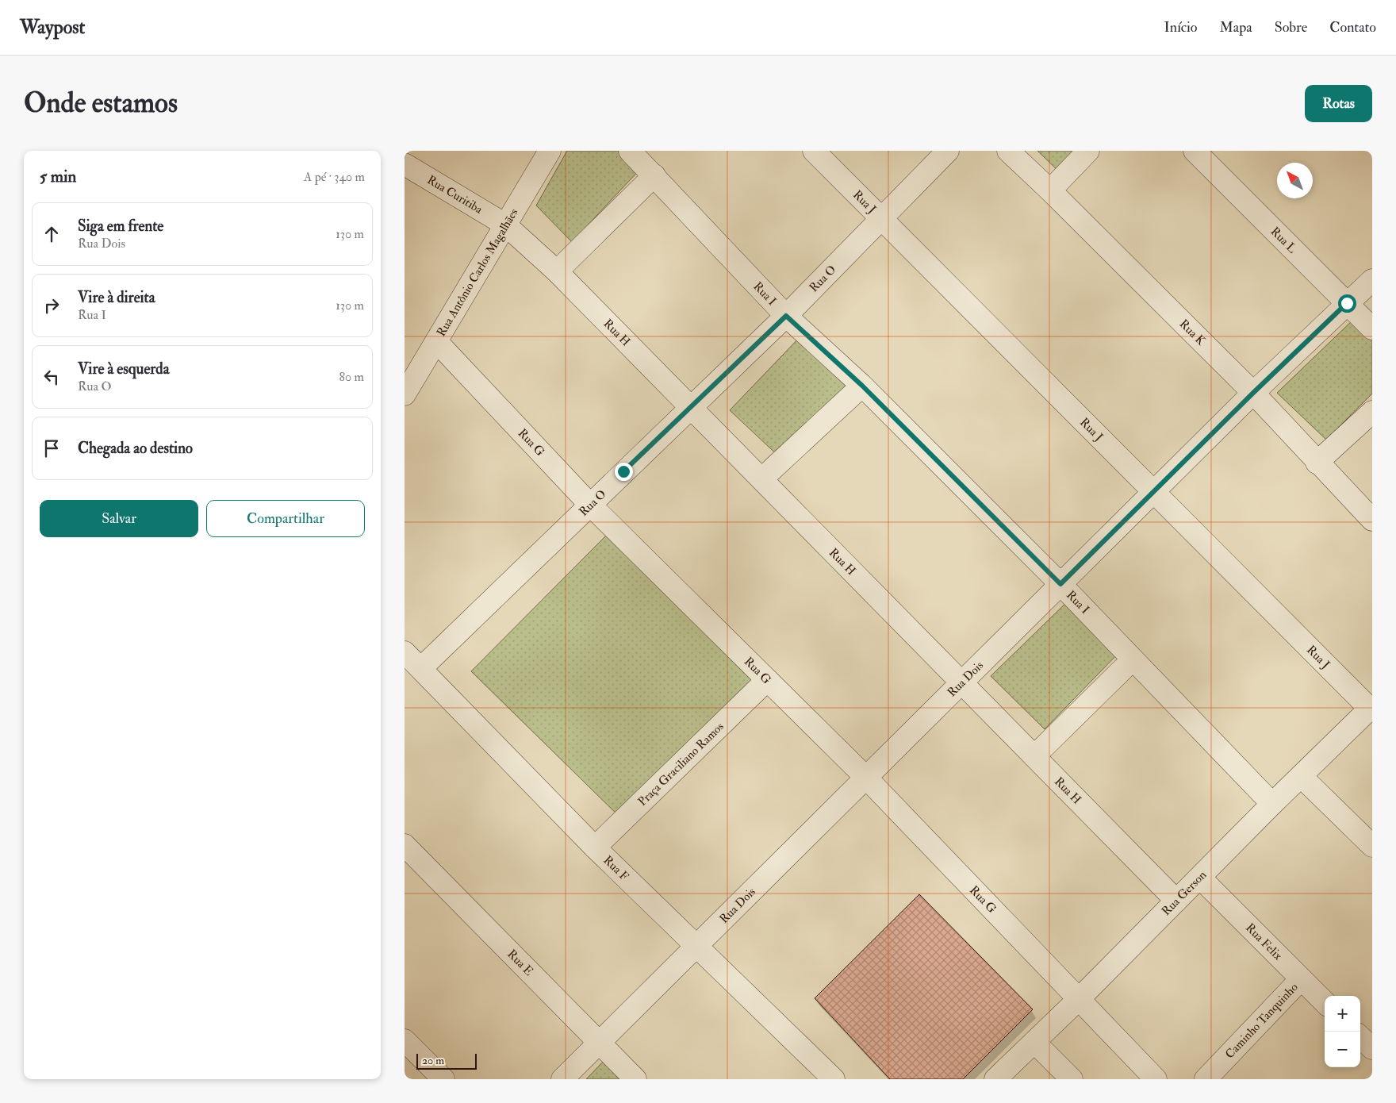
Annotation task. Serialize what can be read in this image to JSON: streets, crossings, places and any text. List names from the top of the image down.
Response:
{
  "streets": {
    "street": [
      "Rua Curitiba",
      "Rua J",
      "Rua L",
      "Rua Antônio Carlos Magalhães",
      "Rua O",
      "Rua I",
      "Rua H",
      "Rua K",
      "Rua G",
      "Rua Dois",
      "Praça Graciliano Ramos",
      "Rua F",
      "Rua Gerson",
      "Rua Felix",
      "Rua E",
      "Caminho Tanquinho"
    ]
  },
  "crossings": [
    ["Rua Curitiba", "Rua Antônio Carlos Magalhães"],
    ["Rua Curitiba", "Rua H"],
    ["Rua J", "Rua O"],
    ["Rua J", "Rua Dois"],
    ["Rua J", "Rua Gerson"],
    ["Rua L", "Rua Dois"],
    ["Rua Antônio Carlos Magalhães", "Rua H"],
    ["Rua Antônio Carlos Magalhães", "Rua G"],
    ["Rua O", "Rua I"],
    ["Rua O", "Rua H"],
    ["Rua O", "Rua G"],
    ["Rua O", "Rua F"],
    ["Rua I", "Rua Dois"],
    ["Rua I", "Rua Gerson"],
    ["Rua H", "Rua Dois"],
    ["Rua H", "Rua Gerson"],
    ["Rua K", "Rua Dois"],
    ["Rua G", "Rua Dois"],
    ["Rua G", "Praça Graciliano Ramos"],
    ["Rua G", "Rua Gerson"],
    ["Rua Dois", "Rua F"],
    ["Rua Dois", "Rua E"],
    ["Praça Graciliano Ramos", "Rua F"],
    ["Rua Gerson", "Rua Felix"],
    ["Rua Felix", "Caminho Tanquinho"]
  ],
  "scale_bar": "20 m",
  "north": "top left",
  "page": {
    "header": "Waypost",
    "nav": [
      "Início",
      "Mapa",
      "Sobre",
      "Contato"
    ],
    "buttons": [
      "Rotas",
      ["Salvar", "Compartilhar"]
    ],
    "title": "Onde estamos",
    "heading": ["5 min", "A pé · 340 m"],
    "list": [
      ["Siga em frente", "Rua Dois", "130 m"],
      ["Vire à direita", "Rua I", "130 m"],
      ["Vire à esquerda", "Rua O", "80 m"],
      "Chegada ao destino"
    ],
    "map_buttons": ["+", "−"],
    "scale": "20 m"
  }
}
